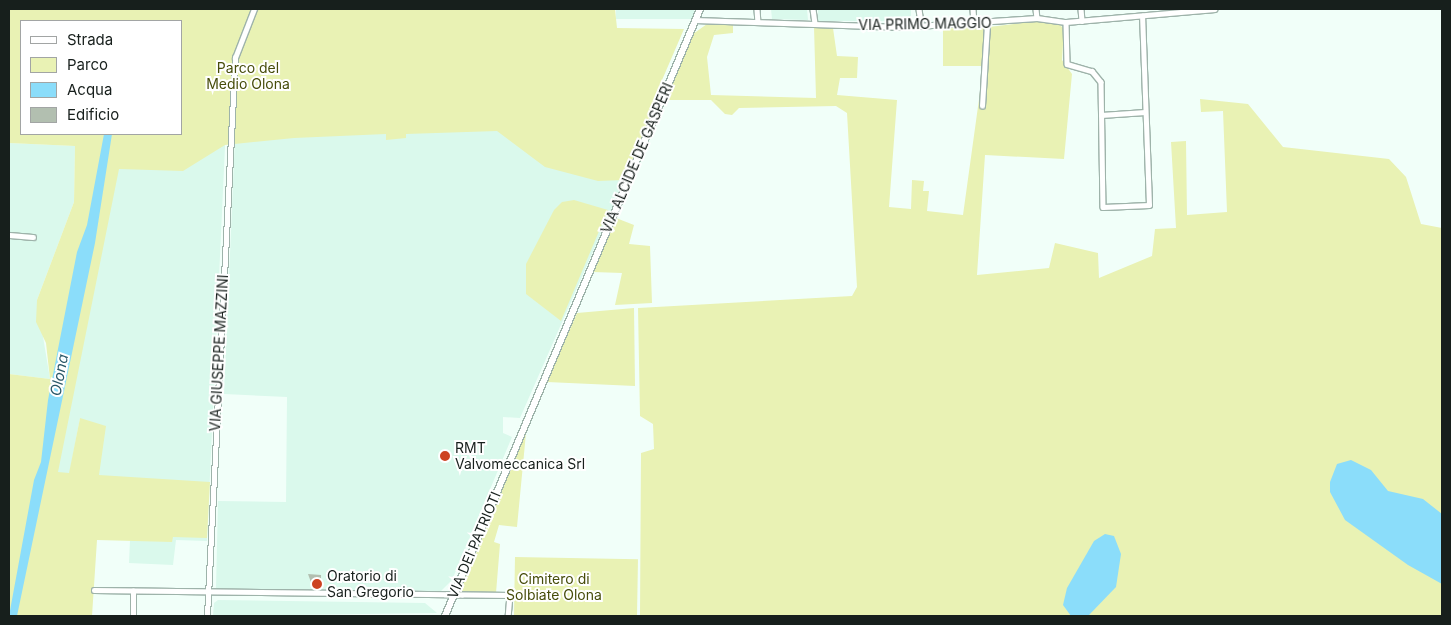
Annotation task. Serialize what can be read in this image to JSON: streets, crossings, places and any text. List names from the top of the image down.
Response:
{
  "streets": {
    "street": [
      "VIA PRIMO MAGGIO",
      "VIA ALCIDE DE GASPERI",
      "VIA GIUSEPPE MAZZINI",
      "VIA DEI PATRIOTI"
    ]
  },
  "crossings": [
    ["VIA PRIMO MAGGIO", "VIA ALCIDE DE GASPERI"],
    ["VIA ALCIDE DE GASPERI", "VIA DEI PATRIOTI"]
  ],
  "water": ["Olona"],
  "parks": ["Parco del Medio Olona", "Cimitero di Solbiate Olona"],
  "places": ["RMT Valvomeccanica Srl", "Oratorio di San Gregorio"],
  "legend": [
    "Strada",
    "Parco",
    "Acqua",
    "Edificio"
  ]
}
